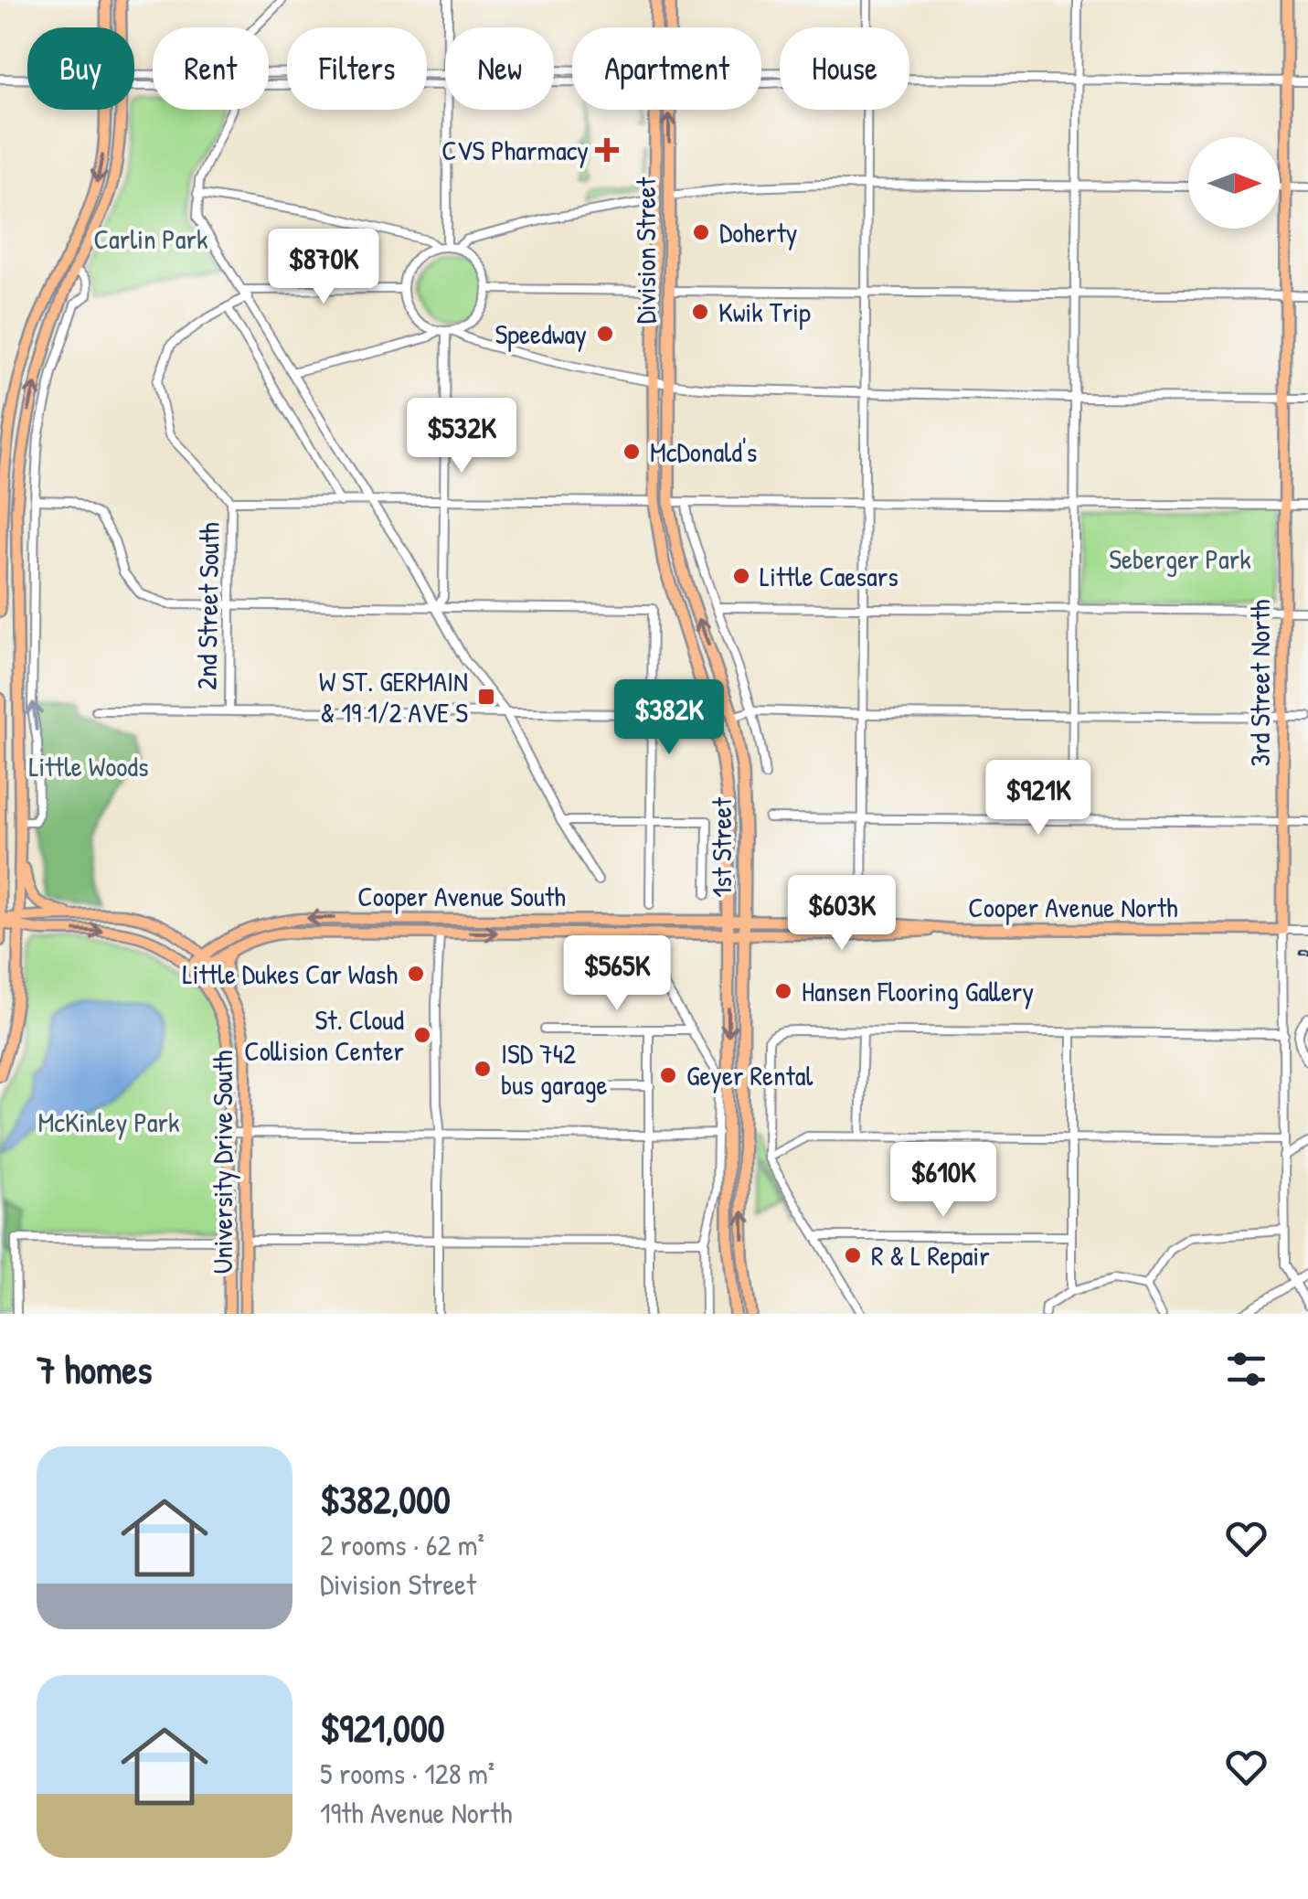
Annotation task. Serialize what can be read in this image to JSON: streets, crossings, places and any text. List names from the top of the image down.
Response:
{
  "streets": {
    "highway": ["Division Street", "1st Street"],
    "main road": [
      "3rd Street North",
      "Cooper Avenue South",
      "Cooper Avenue North",
      "University Drive South"
    ],
    "street": ["2nd Street South"]
  },
  "crossings": [
    ["Division Street", "1st Street"],
    ["3rd Street North", "Cooper Avenue North"],
    ["1st Street", "Cooper Avenue South"],
    ["1st Street", "Cooper Avenue North"],
    ["Cooper Avenue South", "Cooper Avenue North"]
  ],
  "parks": [
    "Carlin Park",
    "Seberger Park",
    "Little Woods",
    "McKinley Park"
  ],
  "places": {
    "health": ["CVS Pharmacy"],
    "other": [
      "Doherty",
      "Kwik Trip",
      "Speedway",
      "McDonald's",
      "Little Caesars",
      "Little Dukes Car Wash",
      "Hansen Flooring Gallery",
      "St. Cloud Collision Center",
      "ISD 742 bus garage",
      "Geyer Rental",
      "R & L Repair"
    ],
    "transit": ["W ST. GERMAIN & 19 1/2 AVE S"]
  },
  "north": "right",
  "page": {
    "chip": [
      "Buy",
      "Rent",
      "Filters",
      "New",
      "Apartment",
      "House"
    ],
    "price": [
      "$870K",
      "$532K",
      "$382K",
      "$921K",
      "$603K",
      "$565K",
      "$610K"
    ],
    "heading": "7 homes",
    "list": [
      {
        "name": "$382,000",
        "note": "2 rooms · 62 m² · Division Street"
      },
      {
        "name": "$921,000",
        "note": "5 rooms · 128 m² · 19th Avenue North"
      }
    ]
  }
}
